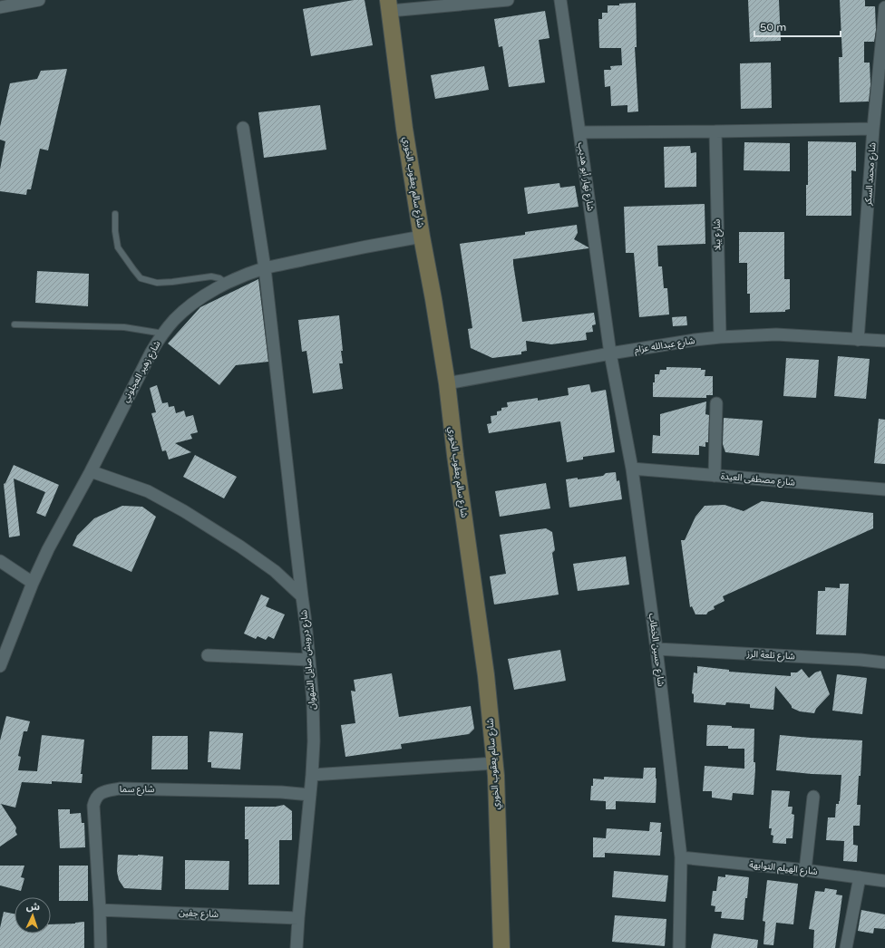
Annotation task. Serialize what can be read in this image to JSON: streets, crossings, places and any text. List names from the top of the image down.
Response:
{
  "streets": {
    "street": [
      "شارع محمد السكر",
      "شارع نهار أبو هديب",
      "شارع سالم يعقوب الخوري",
      "شارع يبلا",
      "شارع عبدالله عزام",
      "شارع زهير العجلوني",
      "شارع مصطفى العيدة",
      "شارع حسين الخطاب",
      "شارع تلعة الرز",
      "شارع درويش صايل الشهوان",
      "شارع سما",
      "شارع الهيلم التوايهة",
      "شارع جفين"
    ]
  },
  "crossings": [
    ["شارع محمد السكر", "شارع عبدالله عزام"],
    ["شارع نهار أبو هديب", "شارع عبدالله عزام"],
    ["شارع نهار أبو هديب", "شارع حسين الخطاب"],
    ["شارع سالم يعقوب الخوري", "شارع عبدالله عزام"],
    ["شارع سالم يعقوب الخوري", "شارع زهير العجلوني"],
    ["شارع يبلا", "شارع عبدالله عزام"],
    ["شارع عبدالله عزام", "شارع حسين الخطاب"],
    ["شارع زهير العجلوني", "شارع درويش صايل الشهوان"],
    ["شارع مصطفى العيدة", "شارع حسين الخطاب"],
    ["شارع حسين الخطاب", "شارع تلعة الرز"],
    ["شارع حسين الخطاب", "شارع الهيلم التوايهة"],
    ["شارع درويش صايل الشهوان", "شارع سما"],
    ["شارع درويش صايل الشهوان", "شارع جفين"],
    ["شارع سما", "شارع جفين"]
  ],
  "scale_bar": "50 m",
  "north": "top"
}
